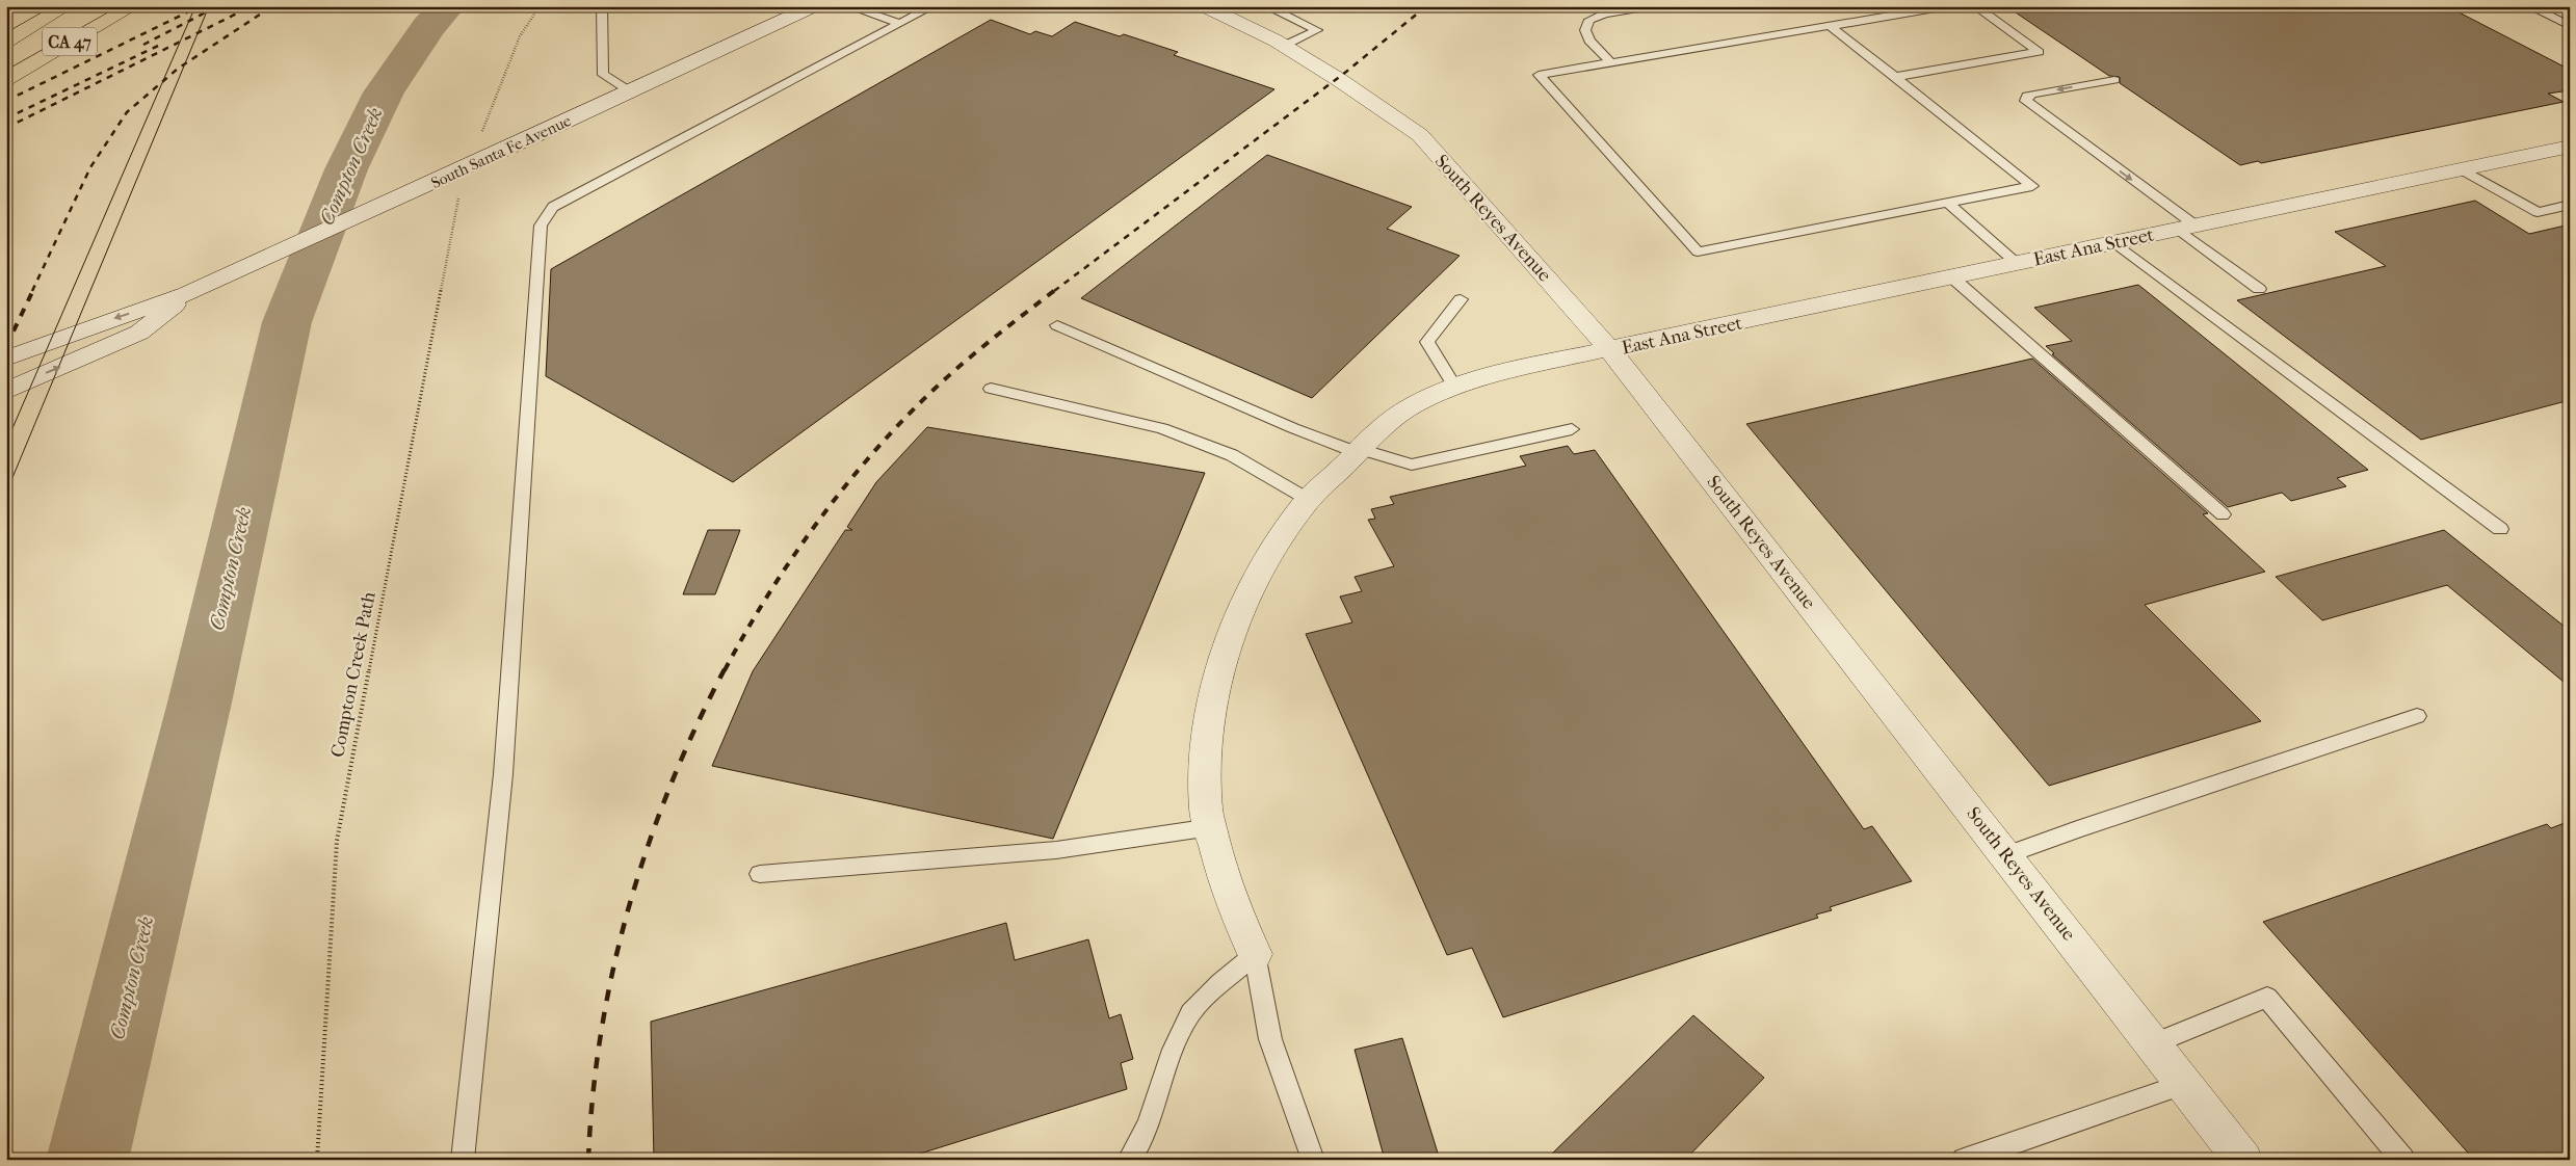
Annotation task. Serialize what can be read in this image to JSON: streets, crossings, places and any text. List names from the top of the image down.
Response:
{
  "streets": {
    "main road": ["CA 47"],
    "street": ["South Santa Fe Avenue", "South Reyes Avenue", "East Ana Street"],
    "path": ["Compton Creek Path"]
  },
  "crossings": [
    ["South Reyes Avenue", "East Ana Street"]
  ],
  "water": ["Compton Creek"]
}
